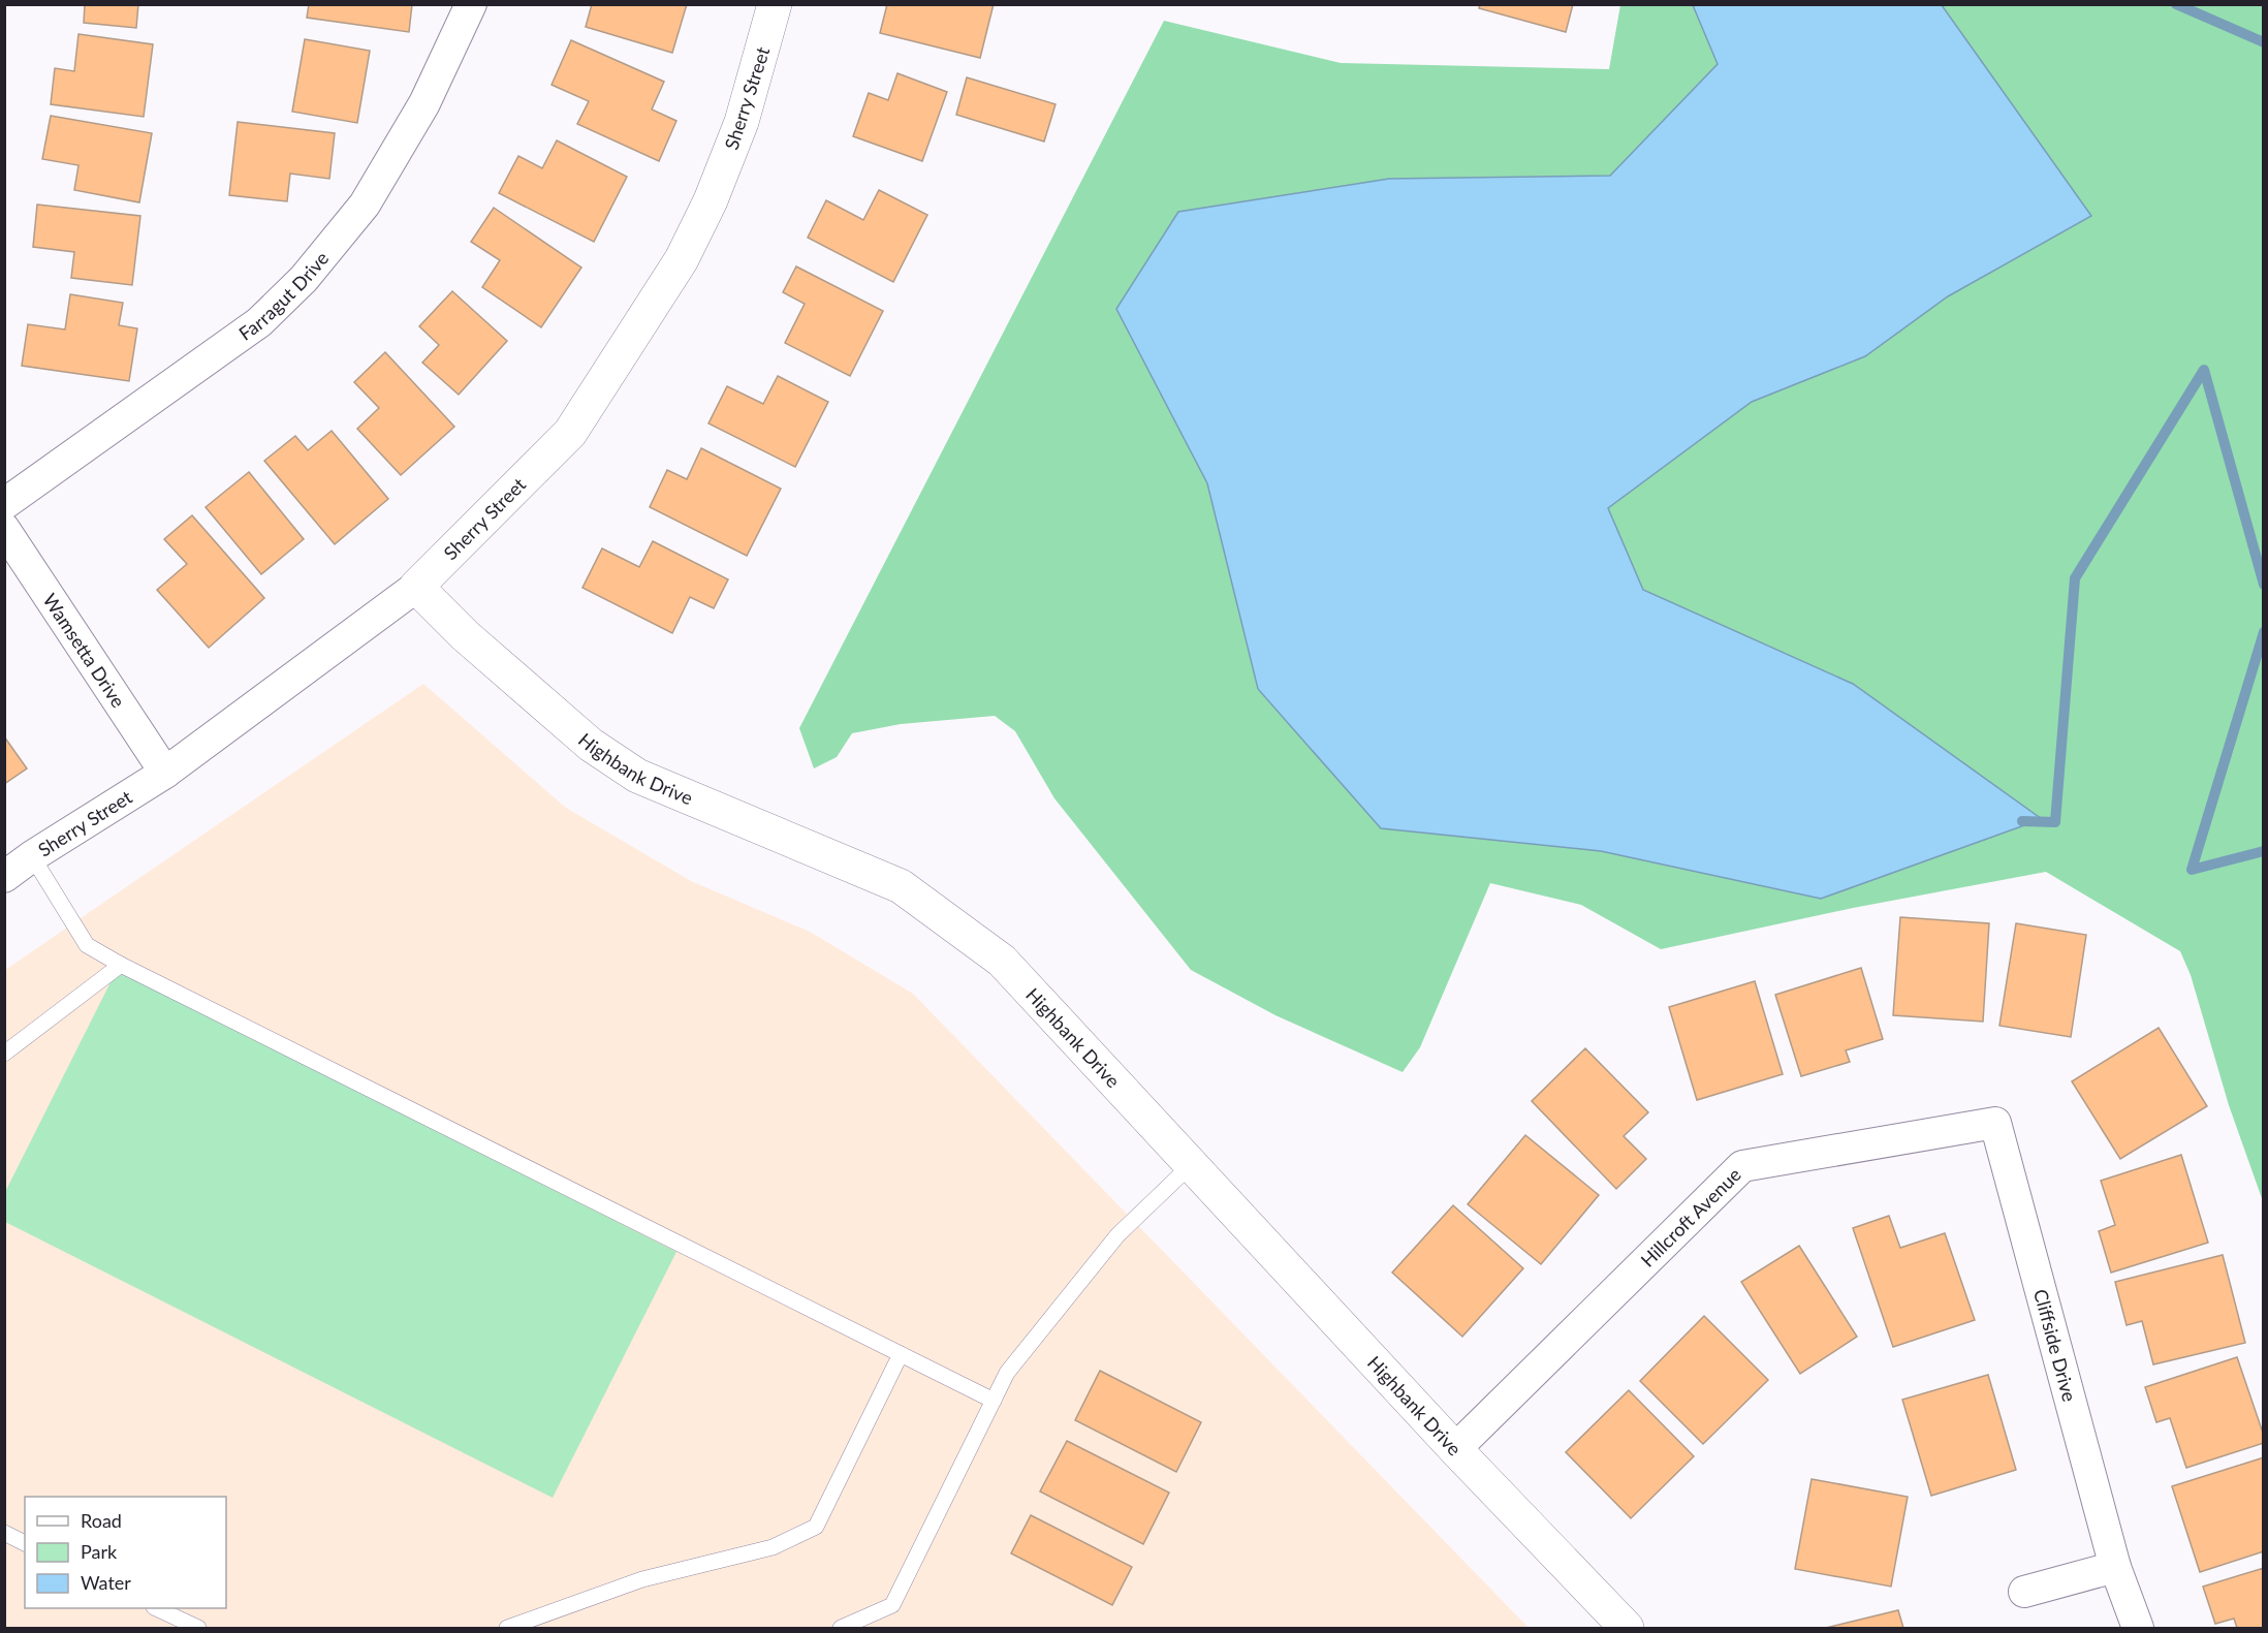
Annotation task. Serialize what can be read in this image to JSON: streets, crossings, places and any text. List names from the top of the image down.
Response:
{
  "streets": {
    "street": [
      "Sherry Street",
      "Farragut Drive",
      "Wamsetta Drive",
      "Highbank Drive",
      "Hillcroft Avenue",
      "Cliffside Drive"
    ]
  },
  "crossings": [
    ["Sherry Street", "Wamsetta Drive"],
    ["Sherry Street", "Highbank Drive"],
    ["Highbank Drive", "Hillcroft Avenue"],
    ["Hillcroft Avenue", "Cliffside Drive"]
  ],
  "legend": ["Road", "Park", "Water"]
}
